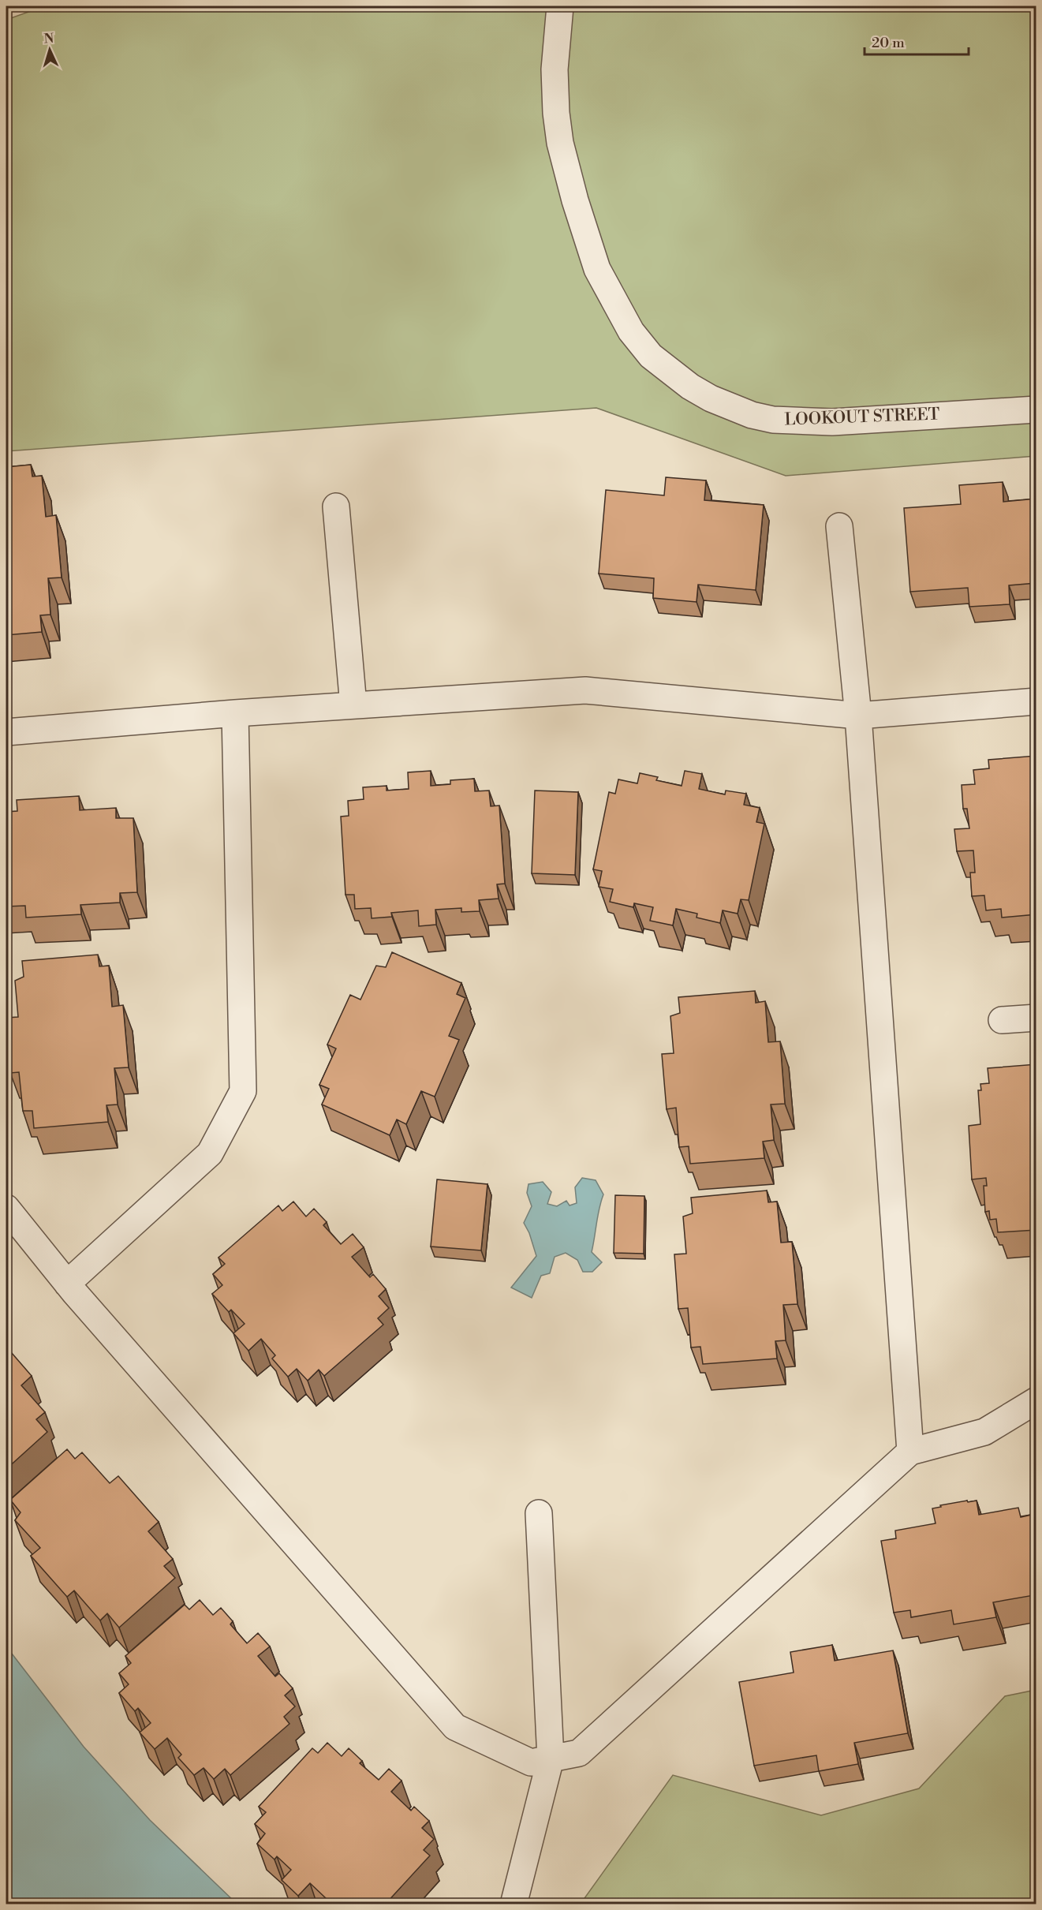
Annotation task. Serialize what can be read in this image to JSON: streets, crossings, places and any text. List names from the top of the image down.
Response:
{
  "streets": {
    "street": ["LOOKOUT STREET"]
  },
  "scale_bar": "20 m",
  "north": "top"
}
